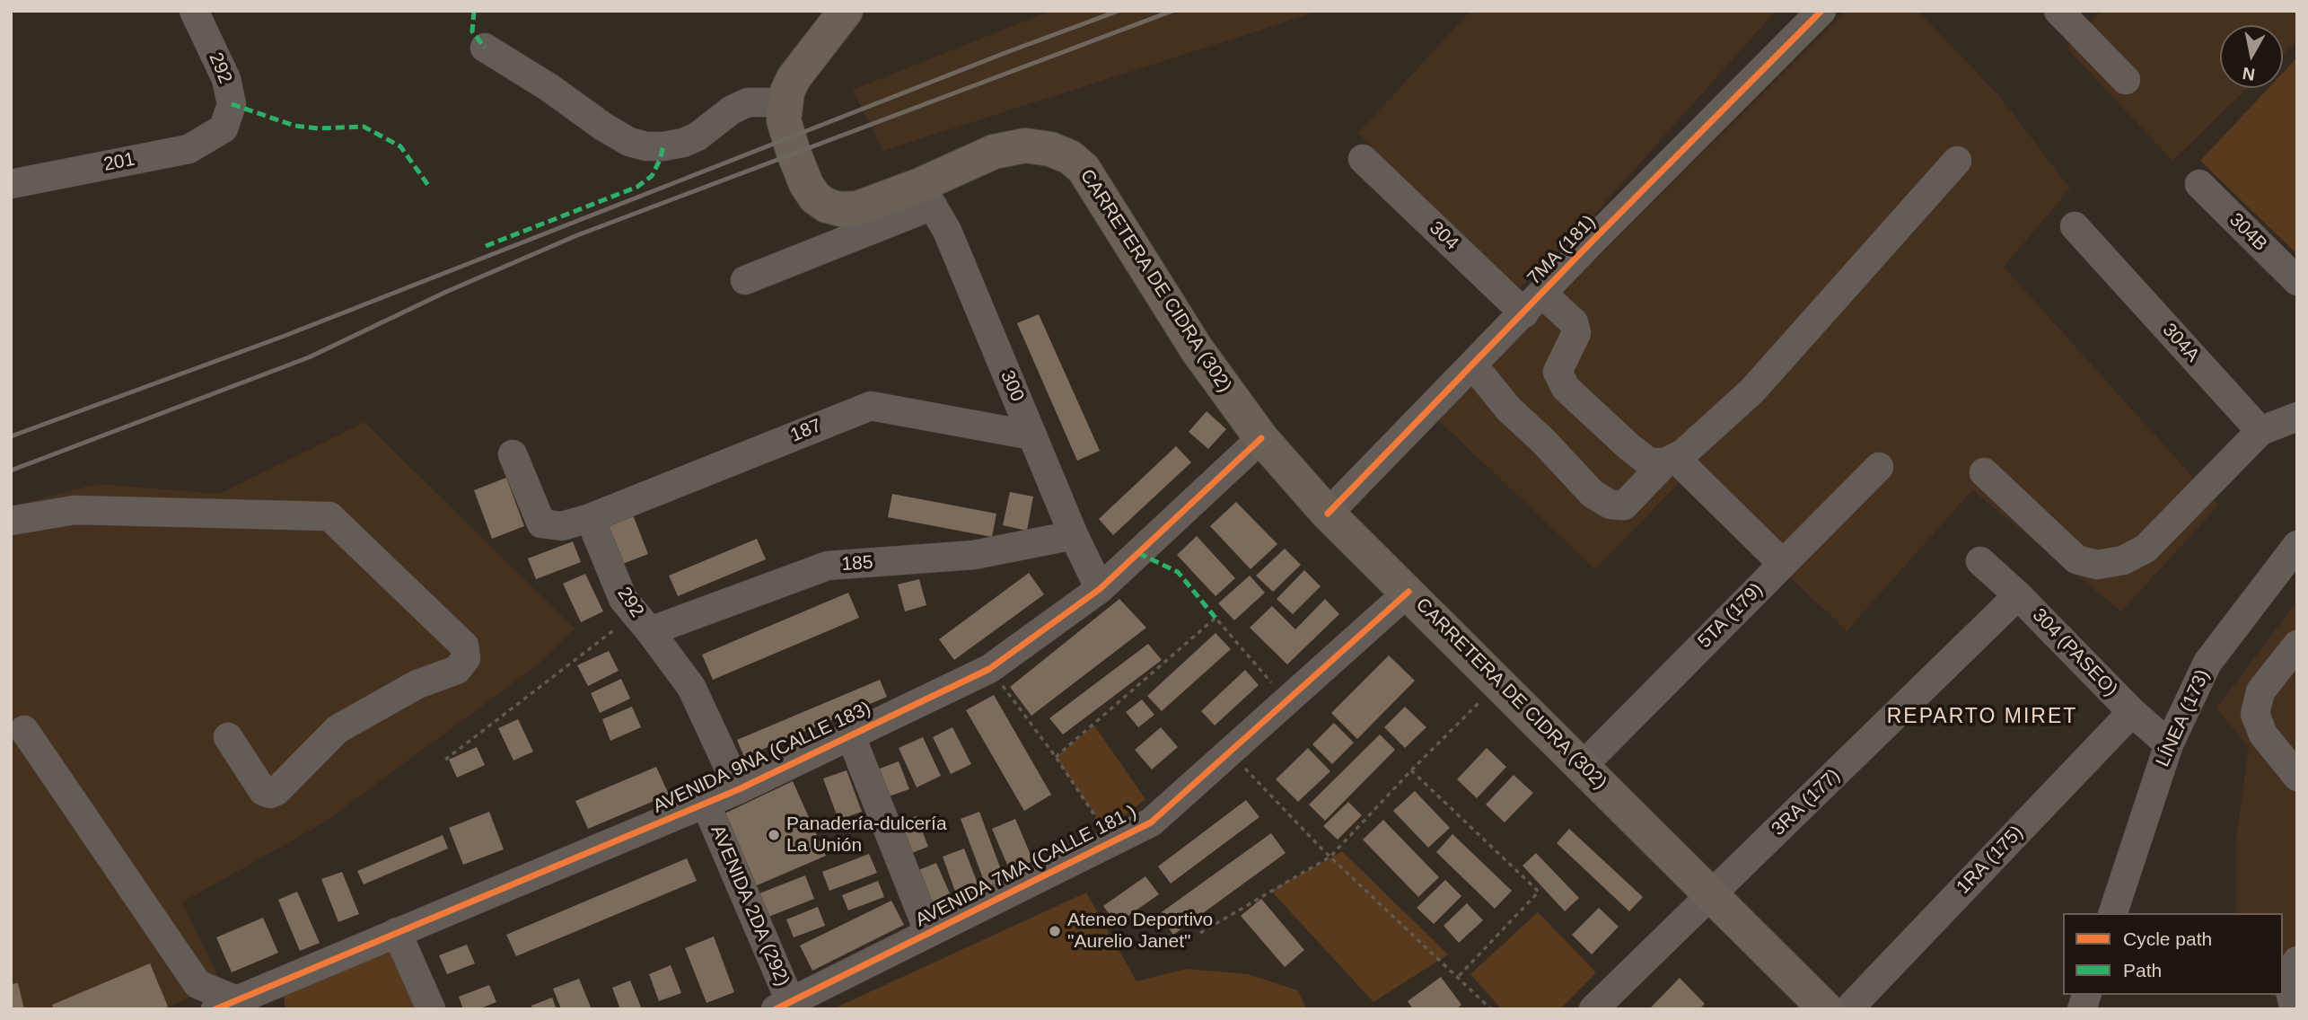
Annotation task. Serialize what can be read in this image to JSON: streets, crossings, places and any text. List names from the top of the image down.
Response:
{
  "streets": {
    "main road": ["CARRETERA DE CIDRA (302)"],
    "street": [
      "292",
      "201",
      "304B",
      "304",
      "7MA (181)",
      "304A",
      "300",
      "187",
      "185",
      "5TA (179)",
      "304 (PASEO)",
      "LÍNEA (173)",
      "AVENIDA 9NA (CALLE 183)",
      "3RA (177)",
      "1RA (175)",
      "AVENIDA 7MA (CALLE 181 )",
      "AVENIDA 2DA (292)"
    ]
  },
  "crossings": [
    ["292", "201"],
    ["292", "187"],
    ["292", "185"],
    ["292", "AVENIDA 9NA (CALLE 183)"],
    ["304", "7MA (181)"],
    ["7MA (181)", "CARRETERA DE CIDRA (302)"],
    ["CARRETERA DE CIDRA (302)", "300"],
    ["CARRETERA DE CIDRA (302)", "5TA (179)"],
    ["CARRETERA DE CIDRA (302)", "AVENIDA 9NA (CALLE 183)"],
    ["CARRETERA DE CIDRA (302)", "3RA (177)"],
    ["CARRETERA DE CIDRA (302)", "AVENIDA 7MA (CALLE 181 )"],
    ["300", "187"],
    ["300", "185"],
    ["300", "AVENIDA 9NA (CALLE 183)"],
    ["304 (PASEO)", "LÍNEA (173)"],
    ["304 (PASEO)", "3RA (177)"],
    ["304 (PASEO)", "1RA (175)"],
    ["AVENIDA 9NA (CALLE 183)", "AVENIDA 2DA (292)"],
    ["AVENIDA 7MA (CALLE 181 )", "AVENIDA 2DA (292)"]
  ],
  "districts": ["REPARTO MIRET"],
  "places": ["Panadería-dulcería La Unión", "Ateneo Deportivo \"Aurelio Janet\""],
  "legend": ["Cycle path", "Path"],
  "north": "bottom"
}
